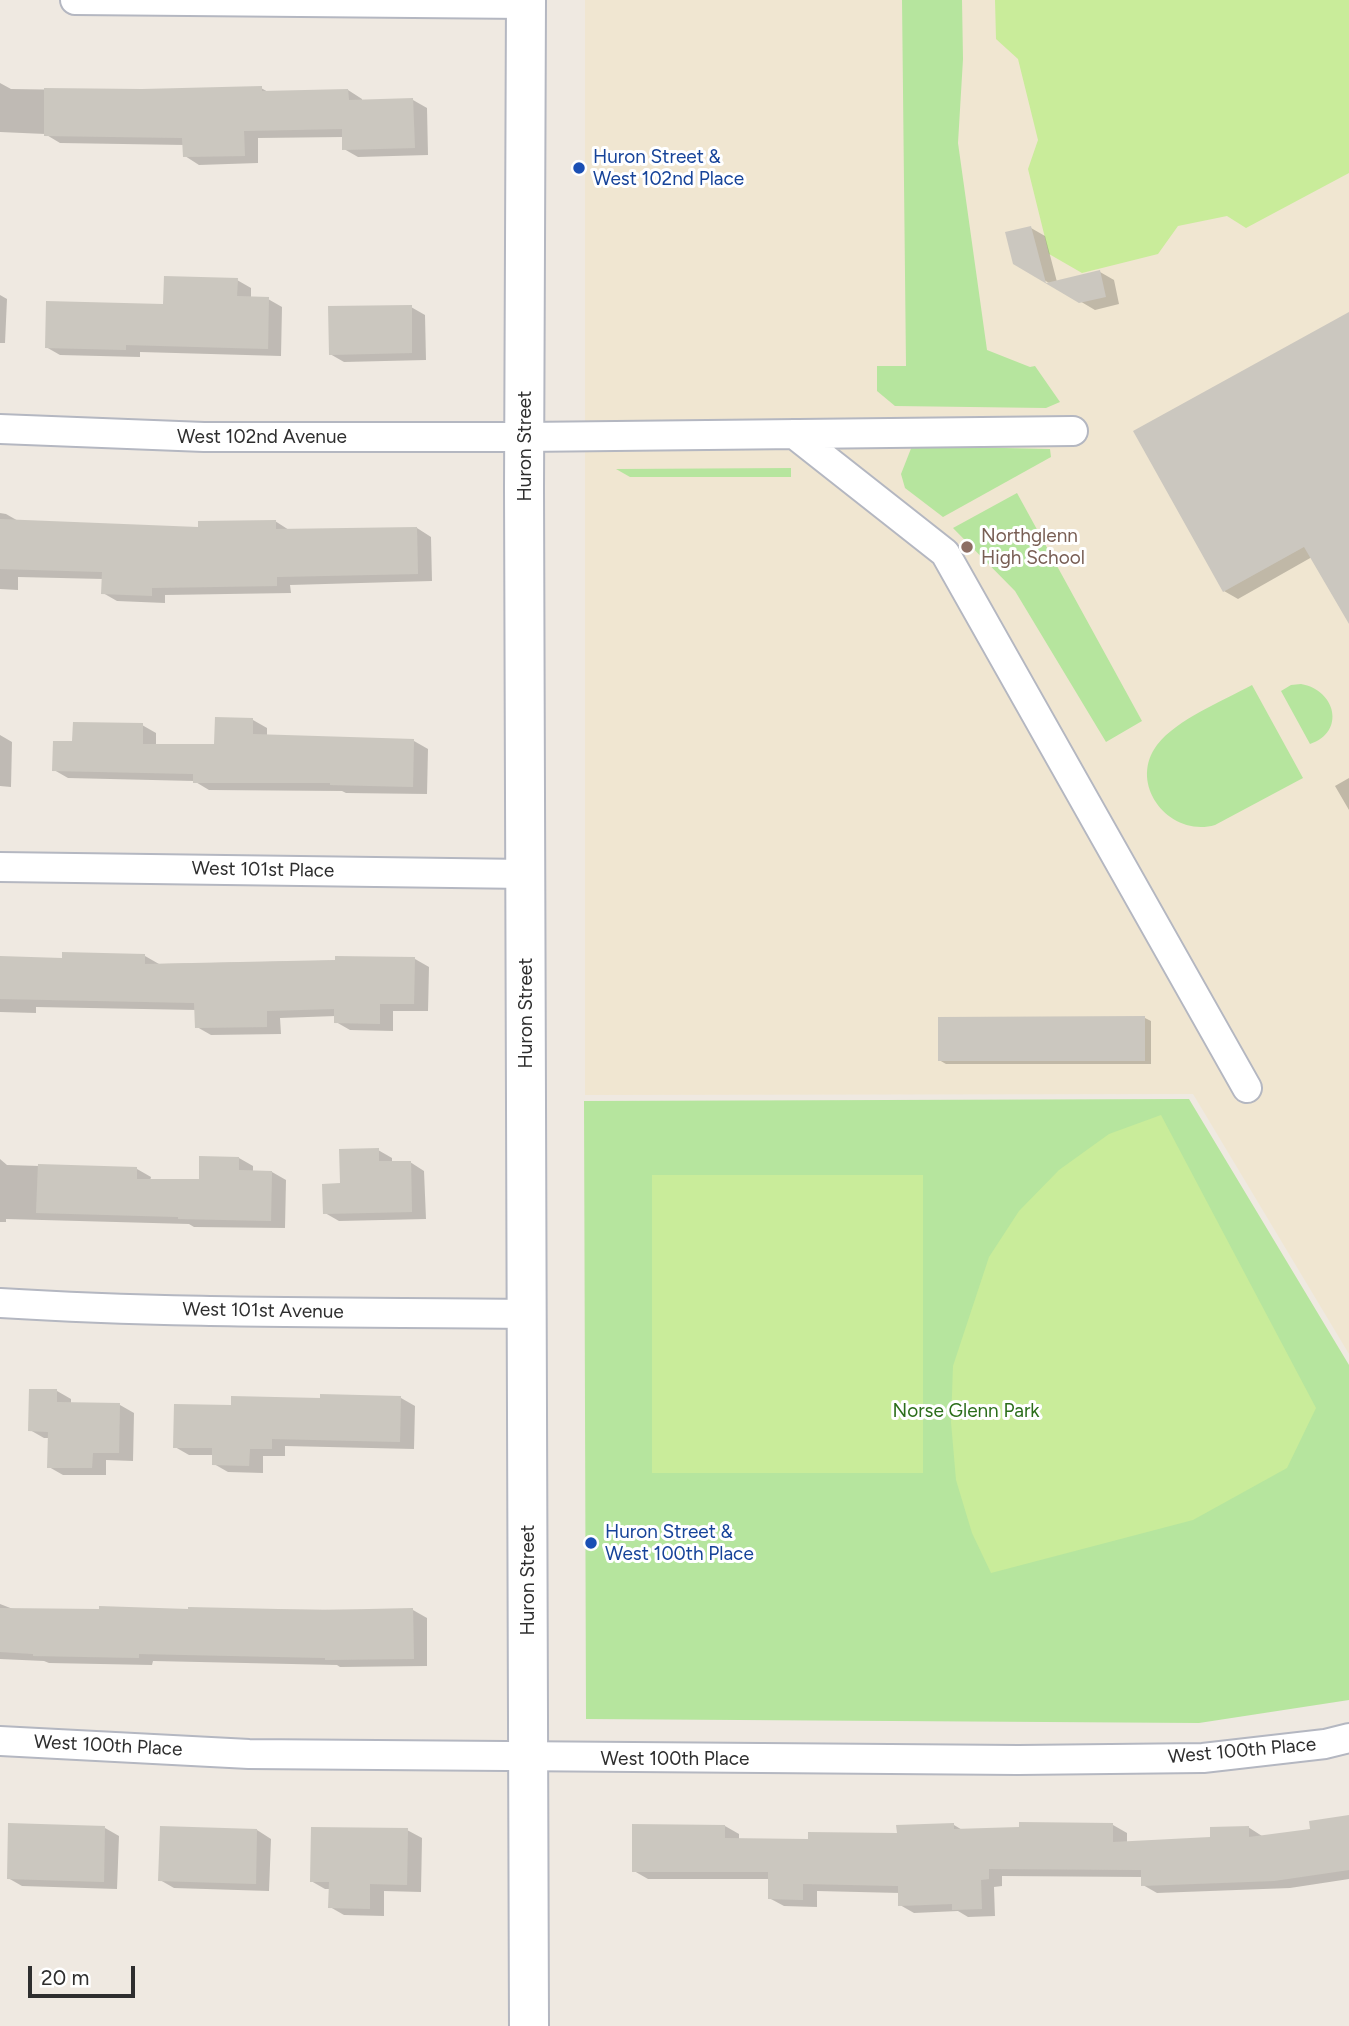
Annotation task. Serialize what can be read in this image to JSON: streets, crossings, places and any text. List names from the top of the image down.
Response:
{
  "streets": {
    "main road": ["Huron Street"],
    "street": [
      "West 102nd Avenue",
      "West 101st Place",
      "West 101st Avenue",
      "West 100th Place"
    ]
  },
  "crossings": [
    ["West 102nd Avenue", "Huron Street"],
    ["Huron Street", "West 101st Place"],
    ["Huron Street", "West 101st Avenue"],
    ["Huron Street", "West 100th Place"]
  ],
  "parks": ["Norse Glenn Park"],
  "places": ["Huron Street & West 102nd Place", "Northglenn High School", "Huron Street & West 100th Place"],
  "scale_bar": "20 m"
}
